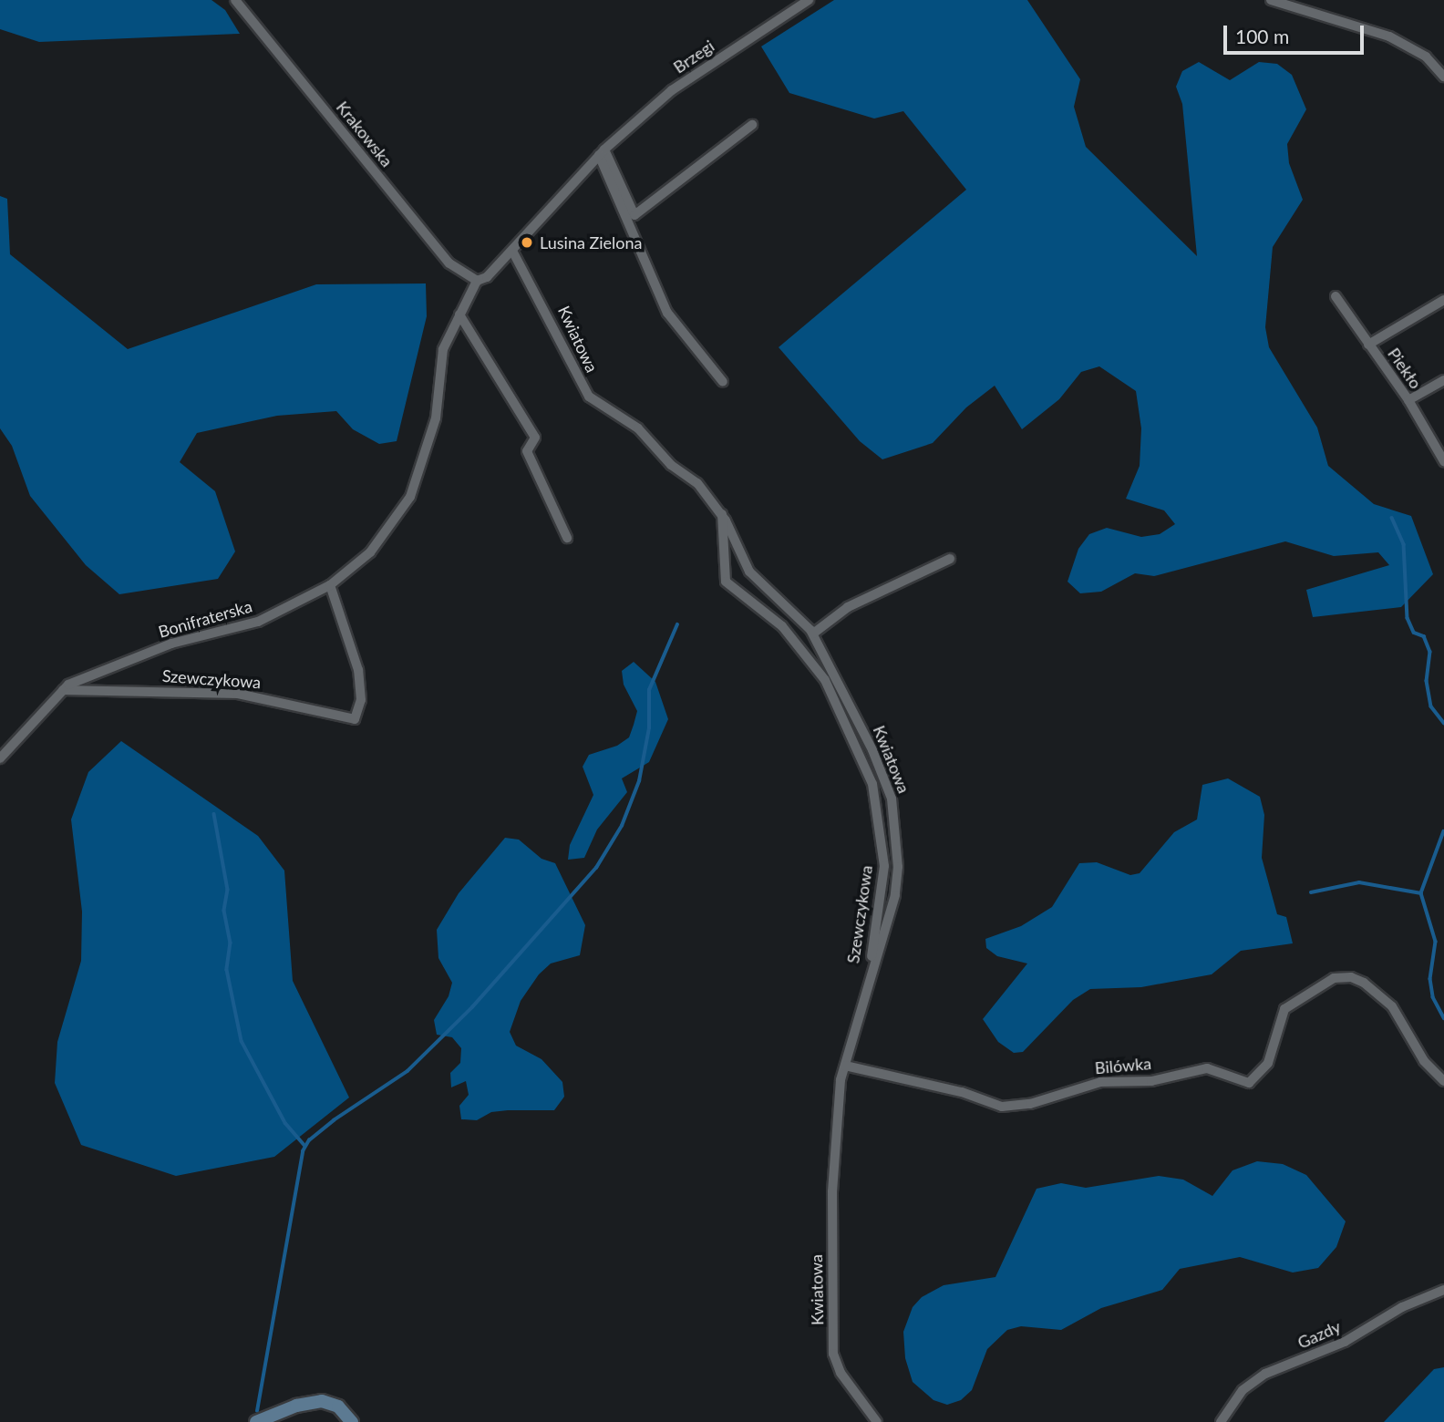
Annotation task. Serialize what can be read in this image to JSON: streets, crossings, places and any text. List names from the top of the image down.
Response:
{
  "streets": {
    "street": [
      "Brzegi",
      "Krakowska",
      "Kwiatowa",
      "Piekło",
      "Bonifraterska",
      "Szewczykowa",
      "Bilówka",
      "Gazdy"
    ]
  },
  "crossings": [
    ["Brzegi", "Krakowska"],
    ["Brzegi", "Kwiatowa"],
    ["Brzegi", "Bonifraterska"],
    ["Krakowska", "Bonifraterska"],
    ["Kwiatowa", "Szewczykowa"],
    ["Kwiatowa", "Bilówka"],
    ["Bonifraterska", "Szewczykowa"]
  ],
  "places": ["Lusina Zielona"],
  "scale_bar": "100 m"
}
